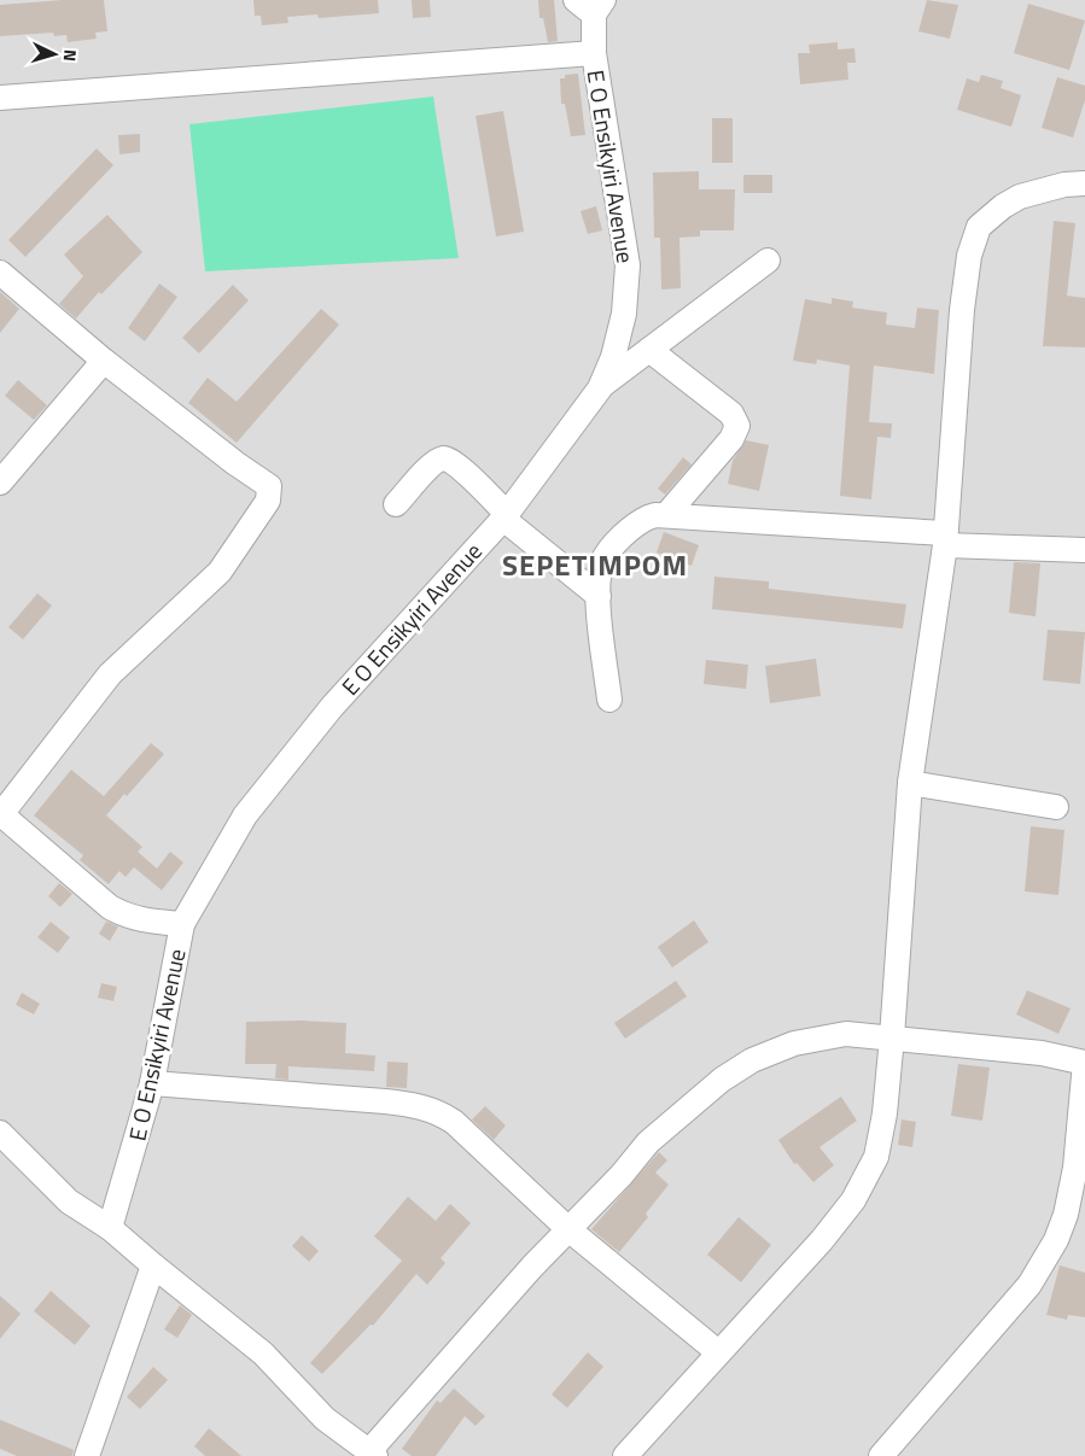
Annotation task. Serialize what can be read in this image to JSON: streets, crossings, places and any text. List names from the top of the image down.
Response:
{
  "streets": {
    "street": ["E O Ensikyiri Avenue"]
  },
  "districts": ["SEPETIMPOM"],
  "north": "right"
}
